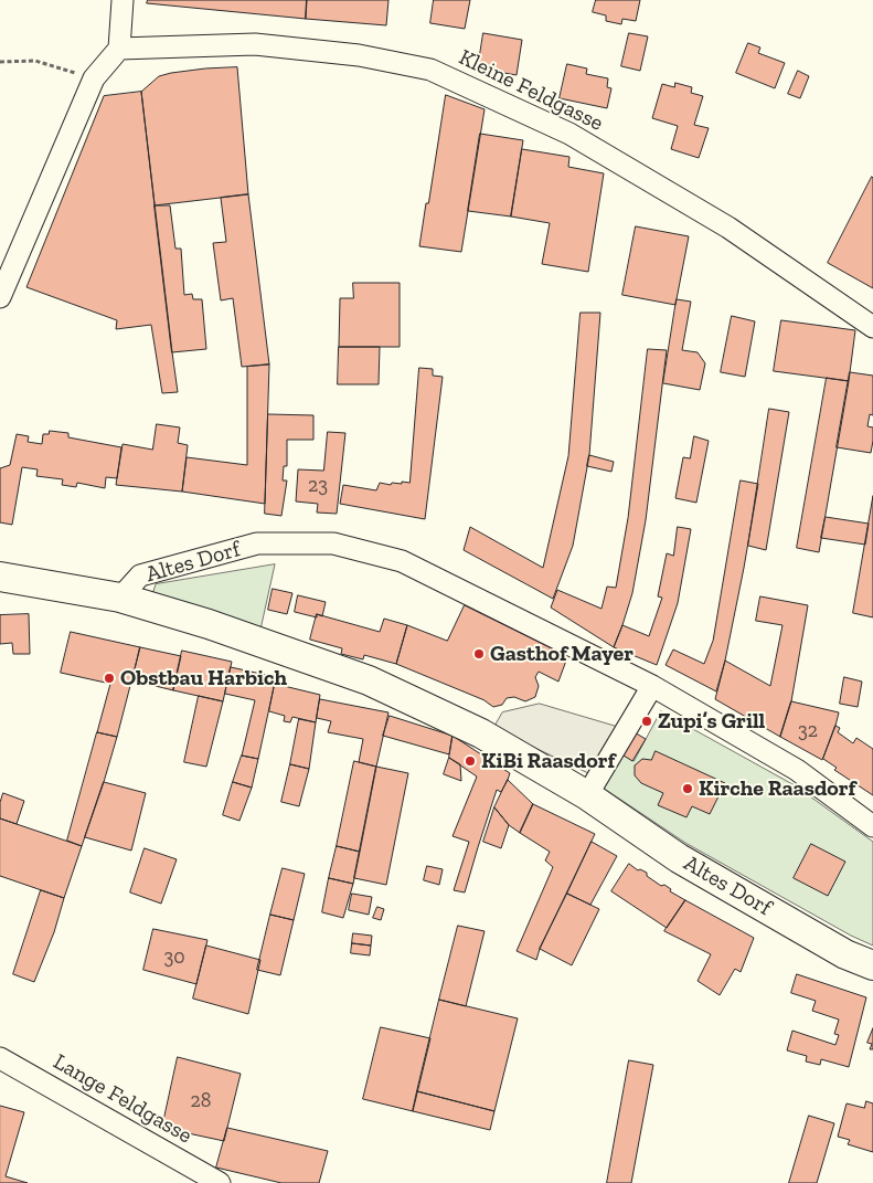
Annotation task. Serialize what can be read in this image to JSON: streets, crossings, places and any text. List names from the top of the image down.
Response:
{
  "streets": {
    "main road": ["Altes Dorf"],
    "street": ["Kleine Feldgasse", "Lange Feldgasse"]
  },
  "places": [
    "Gasthof Mayer",
    "Obstbau Harbich",
    "Zupi’s Grill",
    "KiBi Raasdorf",
    "Kirche Raasdorf"
  ],
  "house_numbers": [
    "23",
    "32",
    "30",
    "28"
  ]
}
